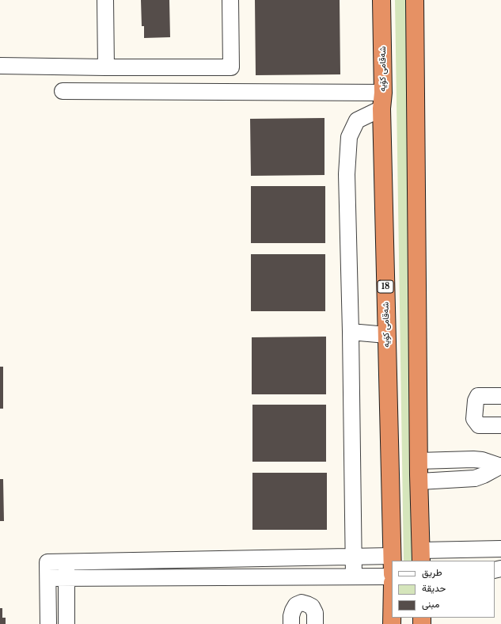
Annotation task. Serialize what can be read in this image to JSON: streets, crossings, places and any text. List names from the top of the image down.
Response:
{
  "streets": {
    "highway": ["شەقامی کۆیە", "18"]
  },
  "legend": ["طريق", "حديقة", "مبنى"]
}
